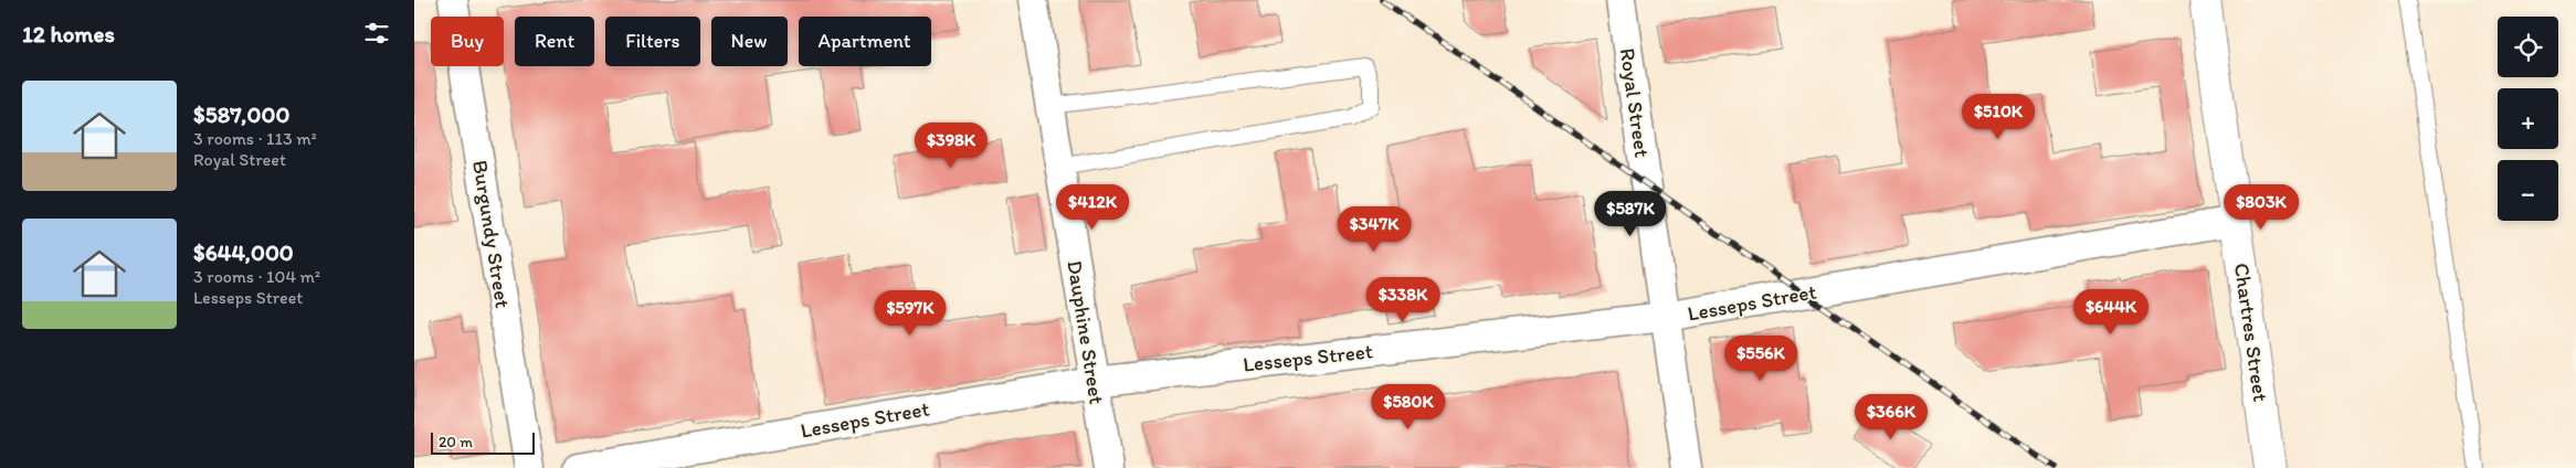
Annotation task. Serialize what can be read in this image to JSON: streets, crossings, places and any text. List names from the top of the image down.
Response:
{
  "streets": {
    "street": [
      "Royal Street",
      "Burgundy Street",
      "Lesseps Street",
      "Dauphine Street",
      "Chartres Street"
    ]
  },
  "crossings": [
    ["Royal Street", "Lesseps Street"],
    ["Lesseps Street", "Dauphine Street"],
    ["Lesseps Street", "Chartres Street"]
  ],
  "scale_bar": "20 m",
  "page": {
    "heading": "12 homes",
    "map_buttons": ["+", "−"],
    "chip": [
      "Buy",
      "Rent",
      "Filters",
      "New",
      "Apartment"
    ],
    "list": [
      {
        "name": "$587,000",
        "note": "3 rooms · 113 m² · Royal Street"
      },
      {
        "name": "$644,000",
        "note": "3 rooms · 104 m² · Lesseps Street"
      }
    ],
    "price": [
      "$510K",
      "$398K",
      "$412K",
      "$803K",
      "$587K",
      "$347K",
      "$338K",
      "$644K",
      "$597K",
      "$556K",
      "$580K",
      "$366K"
    ],
    "scale": "20 m"
  }
}
